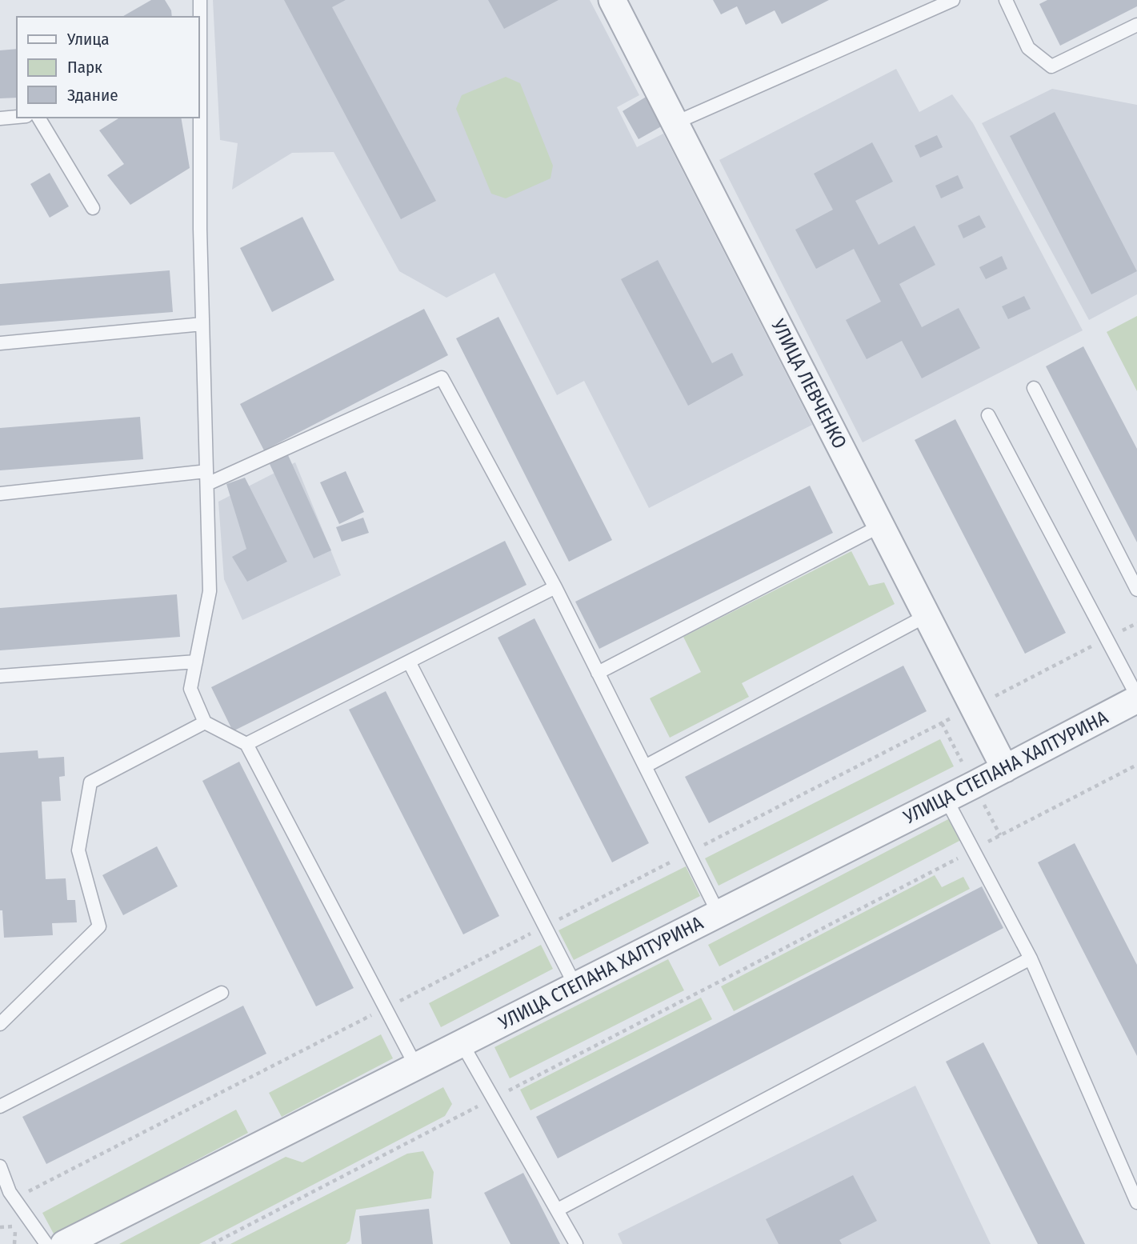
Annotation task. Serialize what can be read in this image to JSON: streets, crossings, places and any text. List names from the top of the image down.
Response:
{
  "streets": {
    "street": ["УЛИЦА ЛЕВЧЕНКО", "УЛИЦА СТЕПАНА ХАЛТУРИНА"]
  },
  "crossings": [
    ["УЛИЦА ЛЕВЧЕНКО", "УЛИЦА СТЕПАНА ХАЛТУРИНА"]
  ],
  "legend": ["Улица", "Парк", "Здание"]
}
